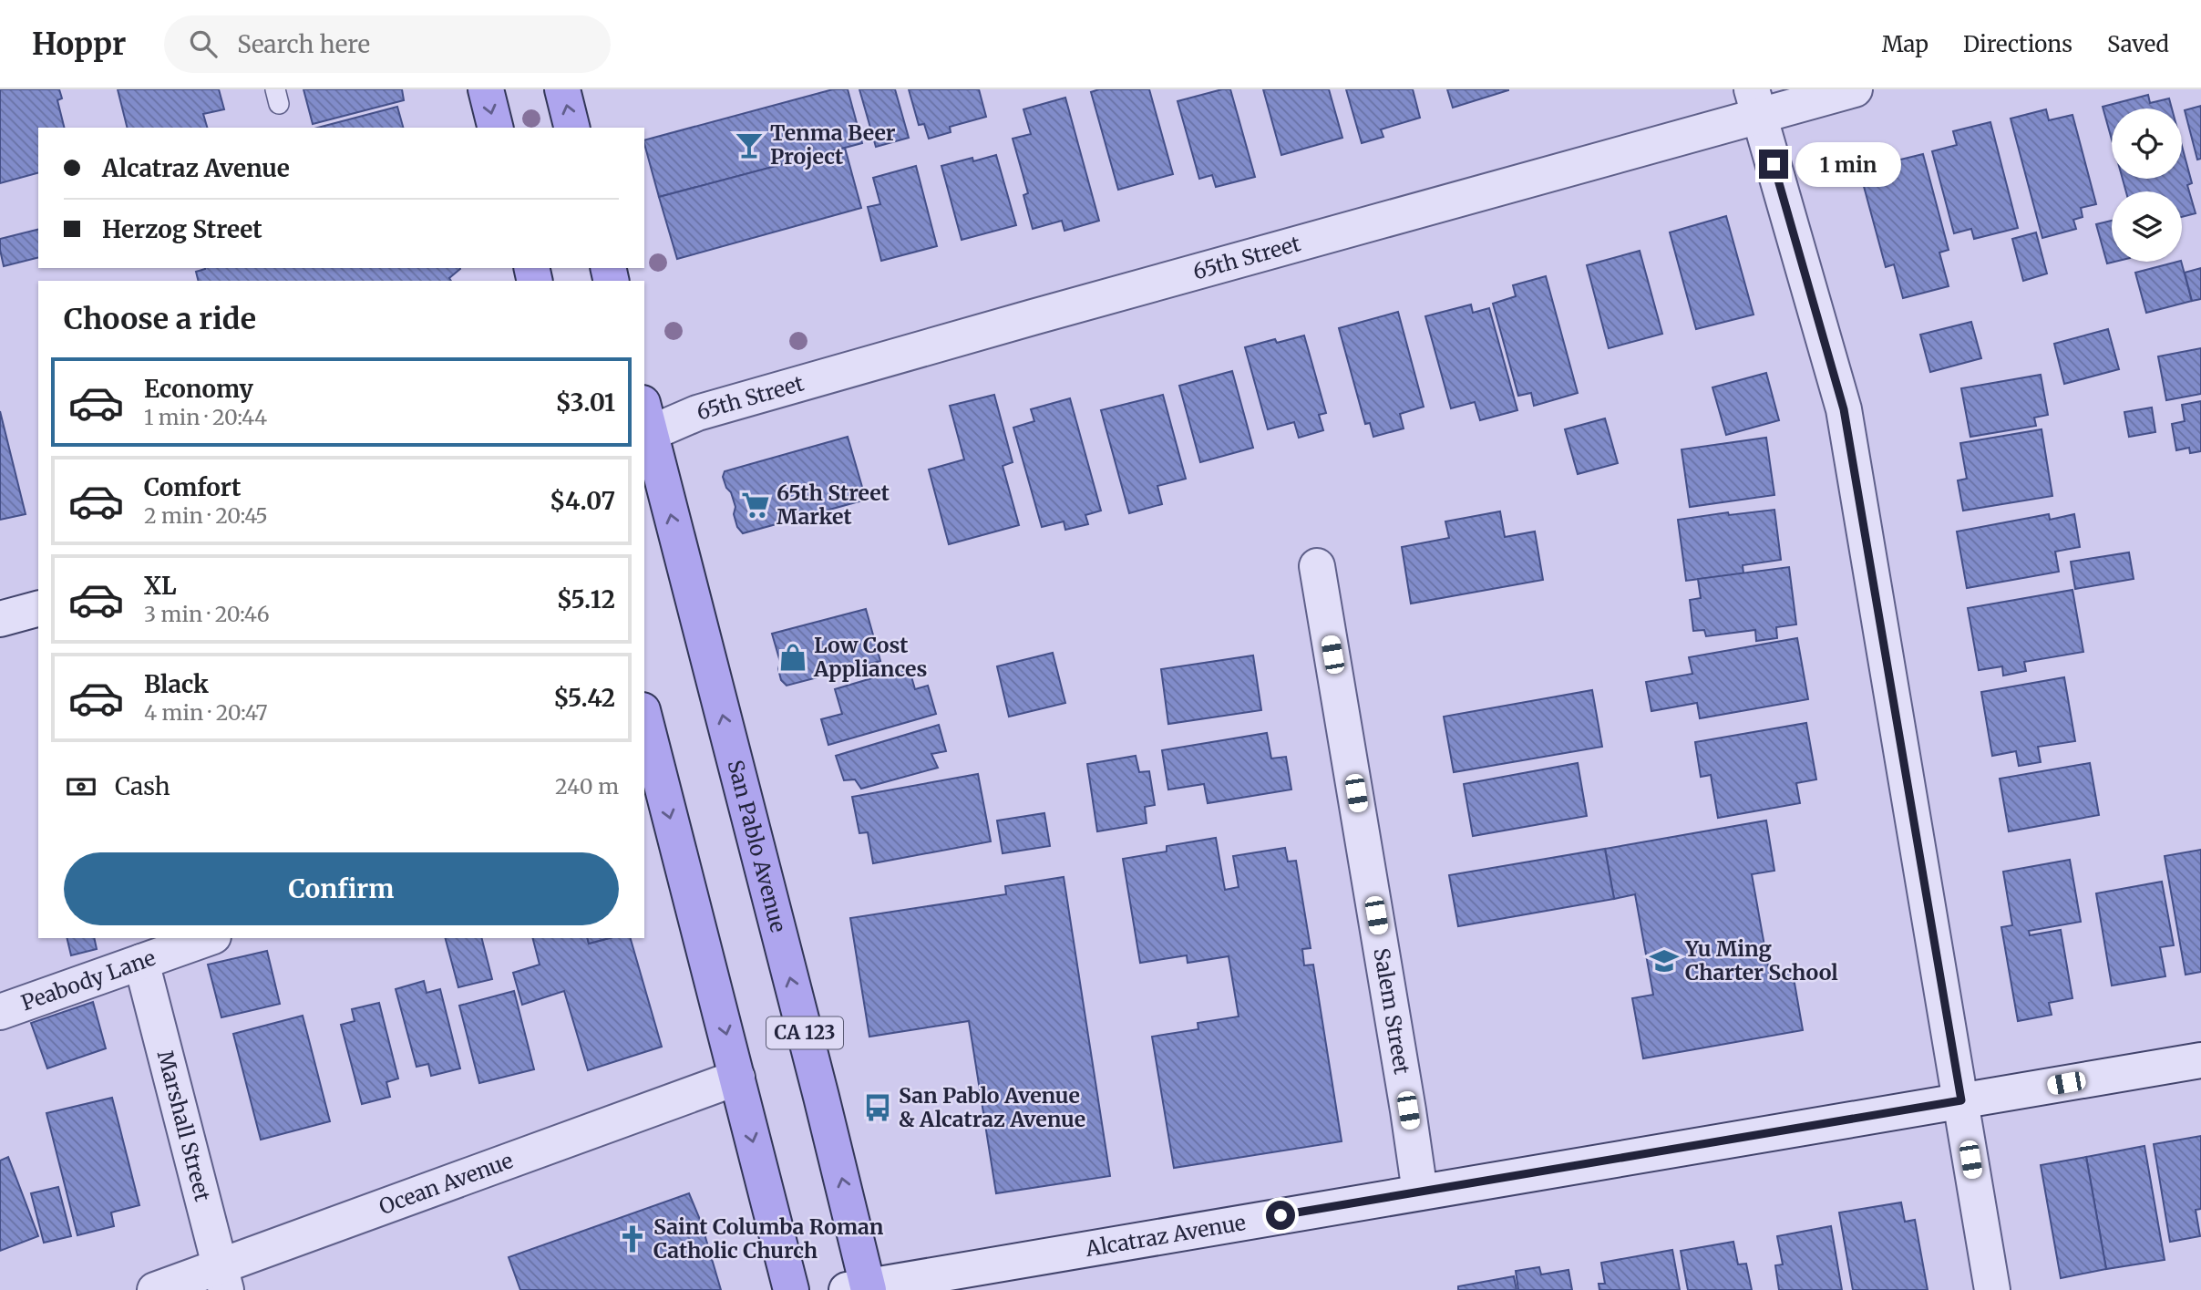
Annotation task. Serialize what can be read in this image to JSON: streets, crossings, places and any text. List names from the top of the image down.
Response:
{
  "streets": {
    "main road": ["San Pablo Avenue", "CA 123"],
    "street": [
      "65th Street",
      "Peabody Lane",
      "Salem Street",
      "Marshall Street",
      "Ocean Avenue",
      "Alcatraz Avenue"
    ]
  },
  "crossings": [
    ["65th Street", "San Pablo Avenue"],
    ["San Pablo Avenue", "Alcatraz Avenue"],
    ["Peabody Lane", "Marshall Street"],
    ["Salem Street", "Alcatraz Avenue"],
    ["Marshall Street", "Ocean Avenue"]
  ],
  "places": {
    "bar": ["Tenma Beer Project"],
    "supermarket": ["65th Street Market"],
    "shop": ["Low Cost Appliances"],
    "school or university": ["Yu Ming Charter School"],
    "bus stop": ["San Pablo Avenue & Alcatraz Avenue"],
    "church": ["Saint Columba Roman Catholic Church"]
  },
  "page": {
    "header": "Hoppr",
    "search": "Search here",
    "nav": ["Map", "Directions", "Saved"],
    "banner": ["Alcatraz Avenue", "Herzog Street"],
    "bubble": "1 min",
    "heading": "Choose a ride",
    "list": [
      {
        "name": "Economy",
        "note": "1 min · 20:44",
        "value": "$3.01"
      },
      {
        "name": "Comfort",
        "note": "2 min · 20:45",
        "value": "$4.07"
      },
      {
        "name": "XL",
        "note": "3 min · 20:46",
        "value": "$5.12"
      },
      {
        "name": "Black",
        "note": "4 min · 20:47",
        "value": "$5.42"
      }
    ],
    "pay": ["Cash", "240 m"],
    "buttons": "Confirm"
  }
}
